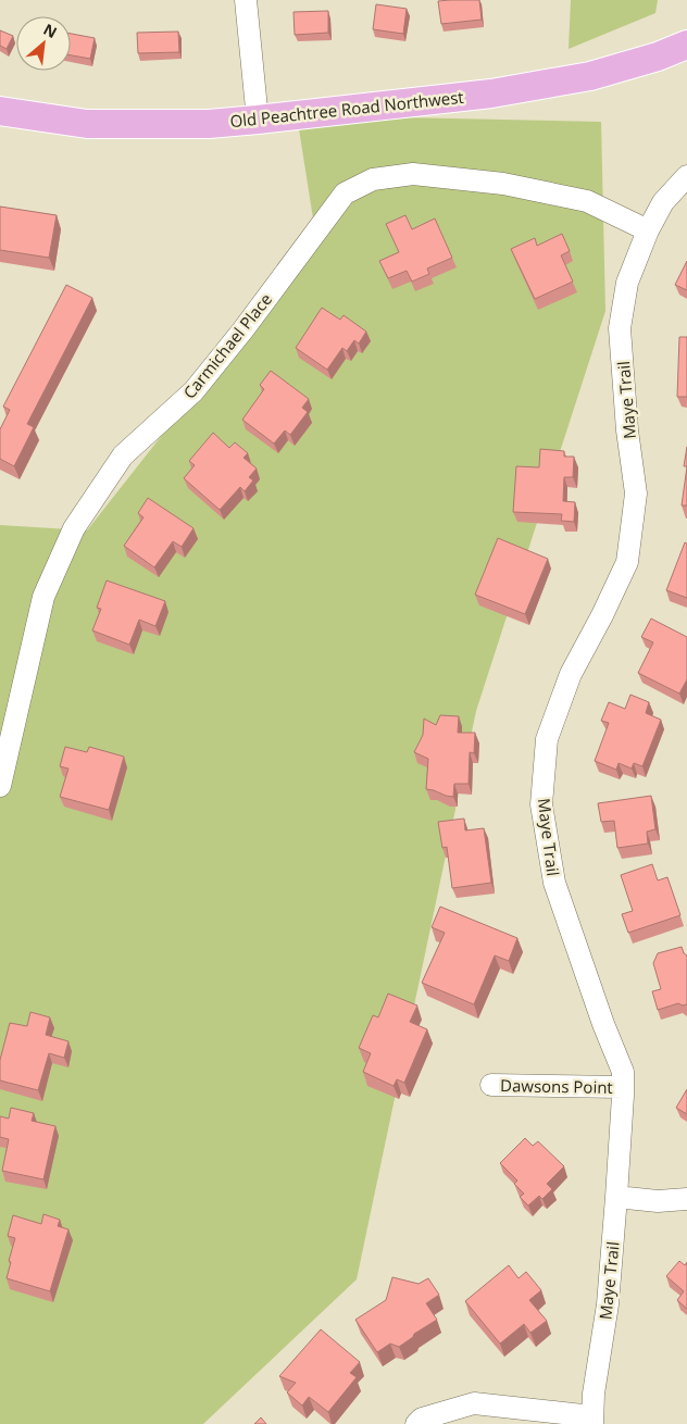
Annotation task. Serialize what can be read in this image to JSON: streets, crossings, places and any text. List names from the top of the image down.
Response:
{
  "streets": {
    "main road": ["Old Peachtree Road Northwest"],
    "street": ["Carmichael Place", "Maye Trail", "Dawsons Point"]
  },
  "crossings": [
    ["Carmichael Place", "Maye Trail"],
    ["Maye Trail", "Dawsons Point"]
  ],
  "north": "top right"
}
